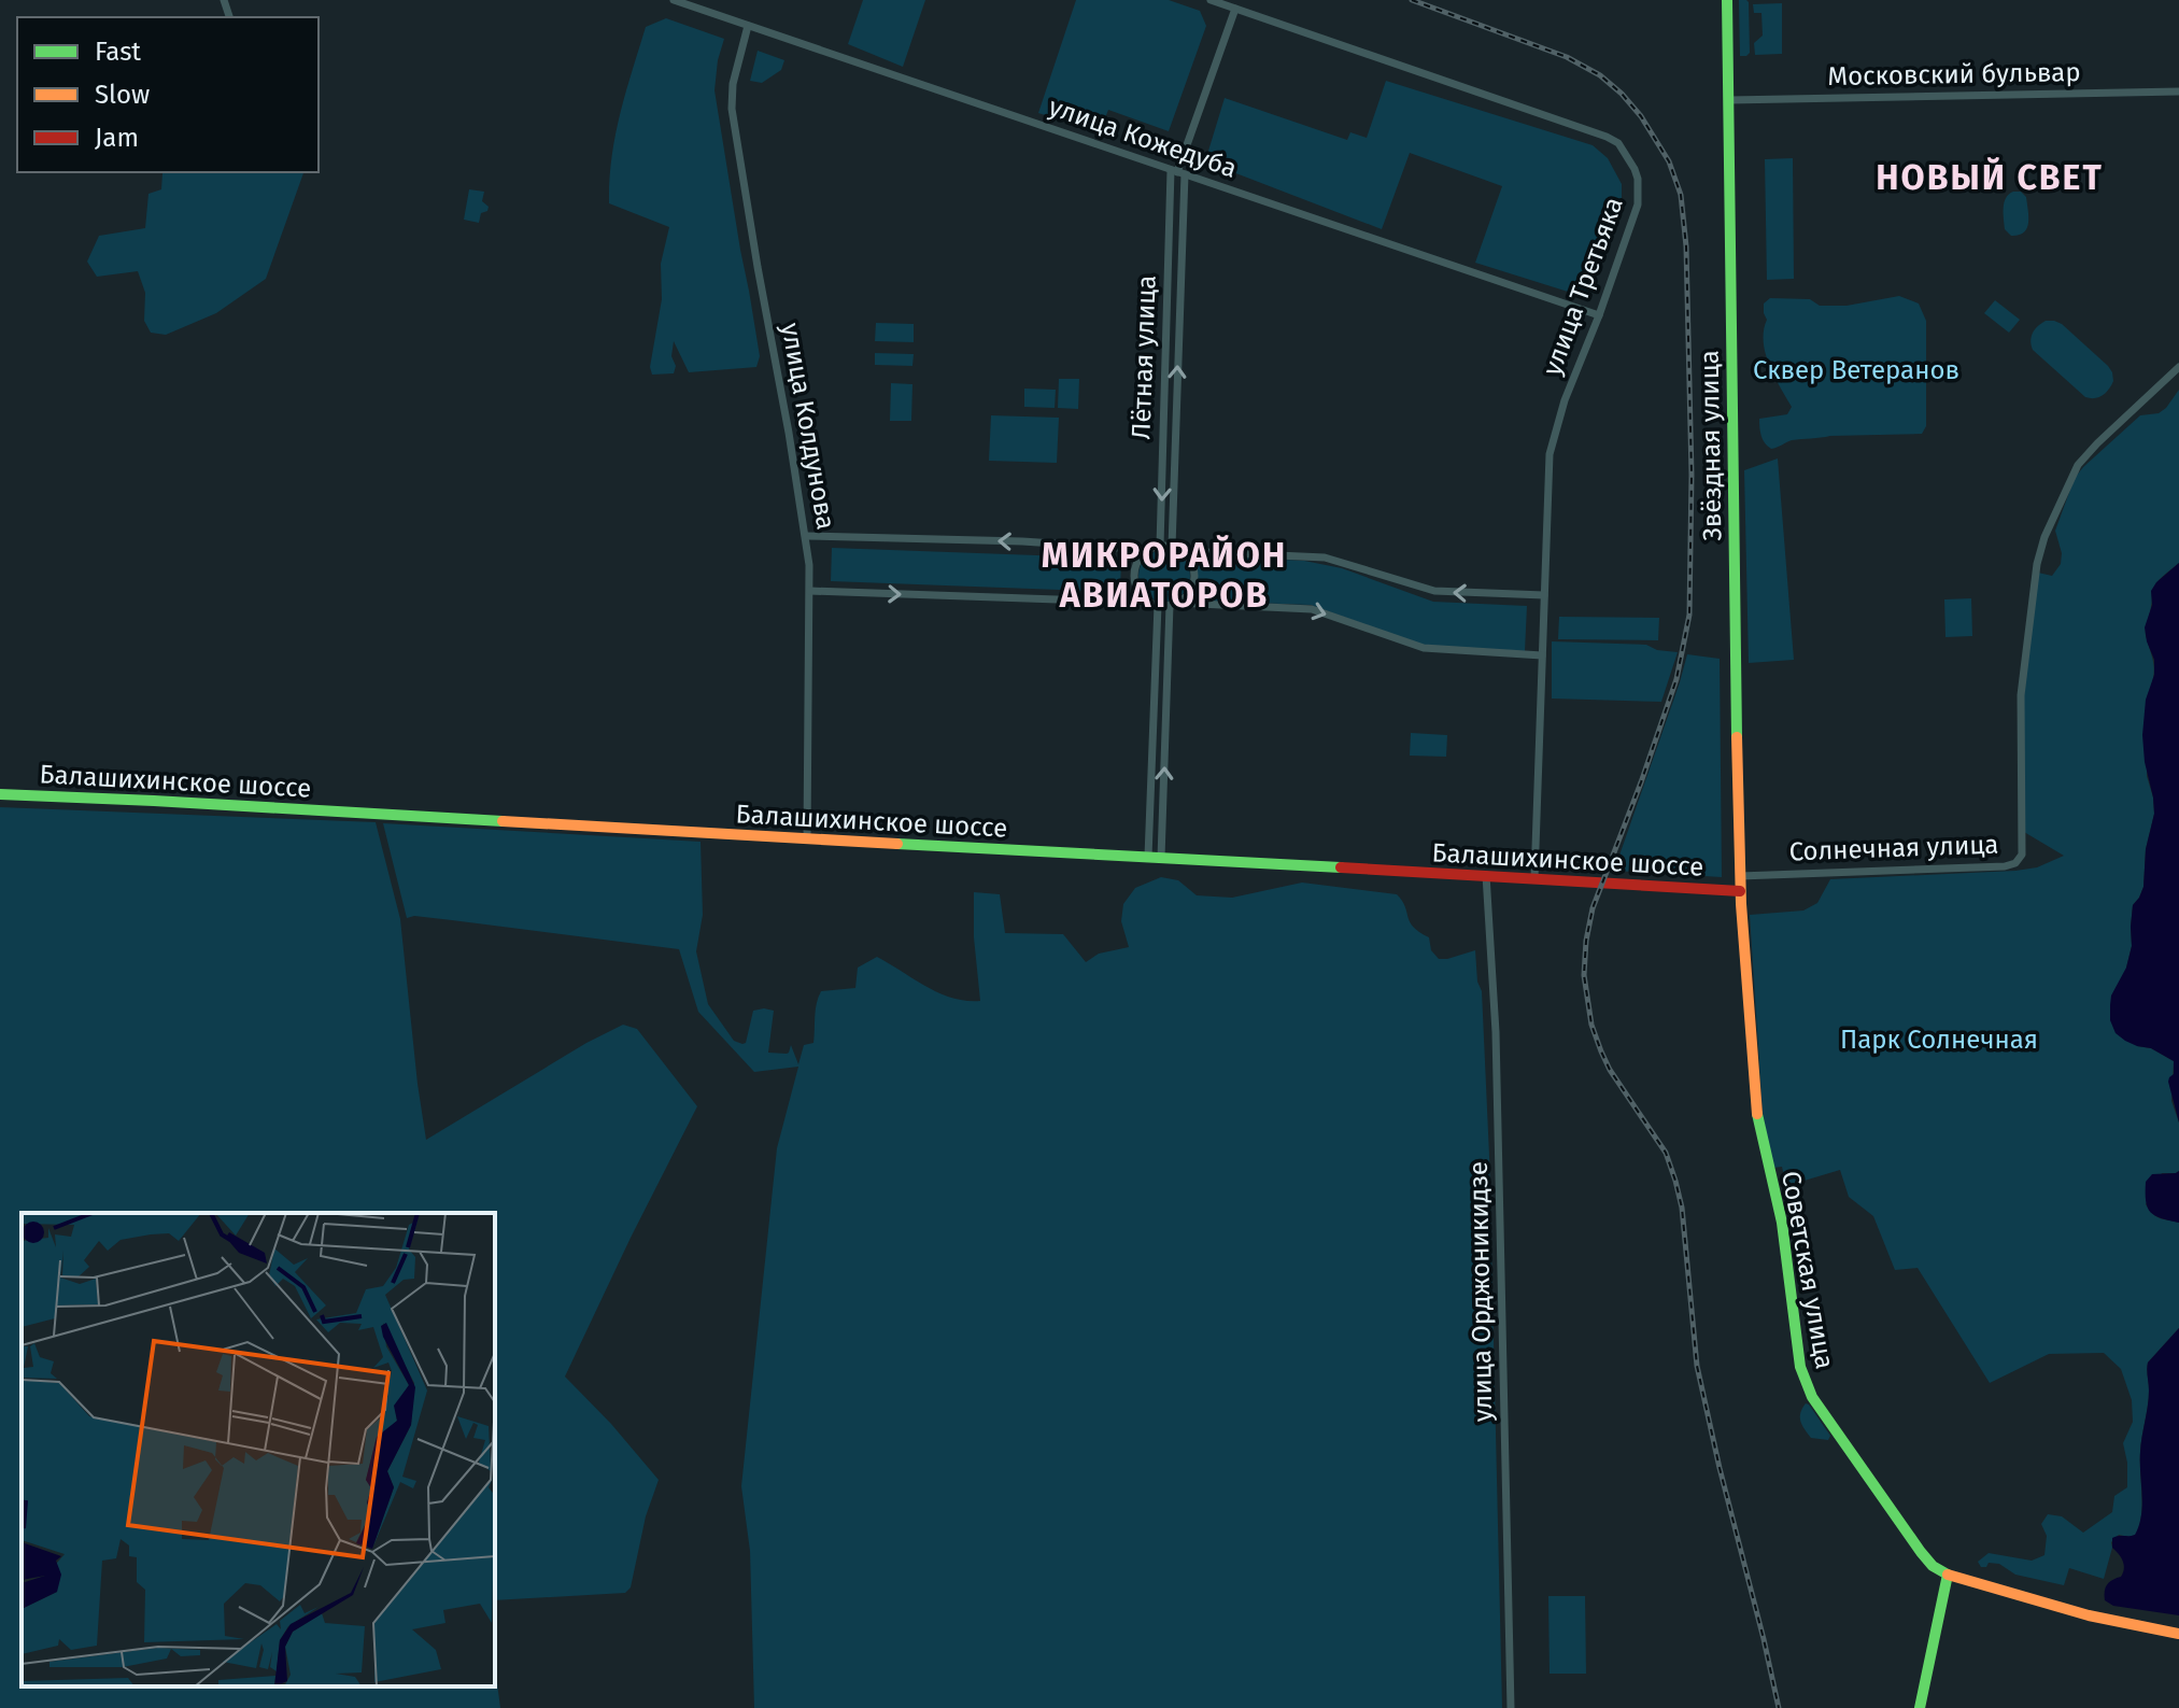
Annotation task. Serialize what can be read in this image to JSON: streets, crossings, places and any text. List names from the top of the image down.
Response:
{
  "streets": {
    "main road": ["Звёздная улица", "Балашихинское шоссе", "Советская улица"],
    "street": [
      "Московский бульвар",
      "улица Кожедуба",
      "улица Третьяка",
      "Лётная улица",
      "улица Колдунова",
      "Солнечная улица",
      "улица Орджоникидзе"
    ]
  },
  "crossings": [
    ["Московский бульвар", "Звёздная улица"],
    ["улица Кожедуба", "улица Третьяка"],
    ["улица Кожедуба", "Лётная улица"],
    ["улица Кожедуба", "улица Колдунова"],
    ["улица Третьяка", "Лётная улица"],
    ["улица Третьяка", "Балашихинское шоссе"],
    ["улица Колдунова", "Балашихинское шоссе"],
    ["Звёздная улица", "Балашихинское шоссе"],
    ["Звёздная улица", "Солнечная улица"],
    ["Звёздная улица", "Советская улица"],
    ["Балашихинское шоссе", "Советская улица"],
    ["Балашихинское шоссе", "улица Орджоникидзе"]
  ],
  "districts": ["НОВЫЙ СВЕТ", "МИКРОРАЙОН АВИАТОРОВ"],
  "parks": ["Сквер Ветеранов", "Парк Солнечная"],
  "legend": ["Fast", "Slow", "Jam"]
}
